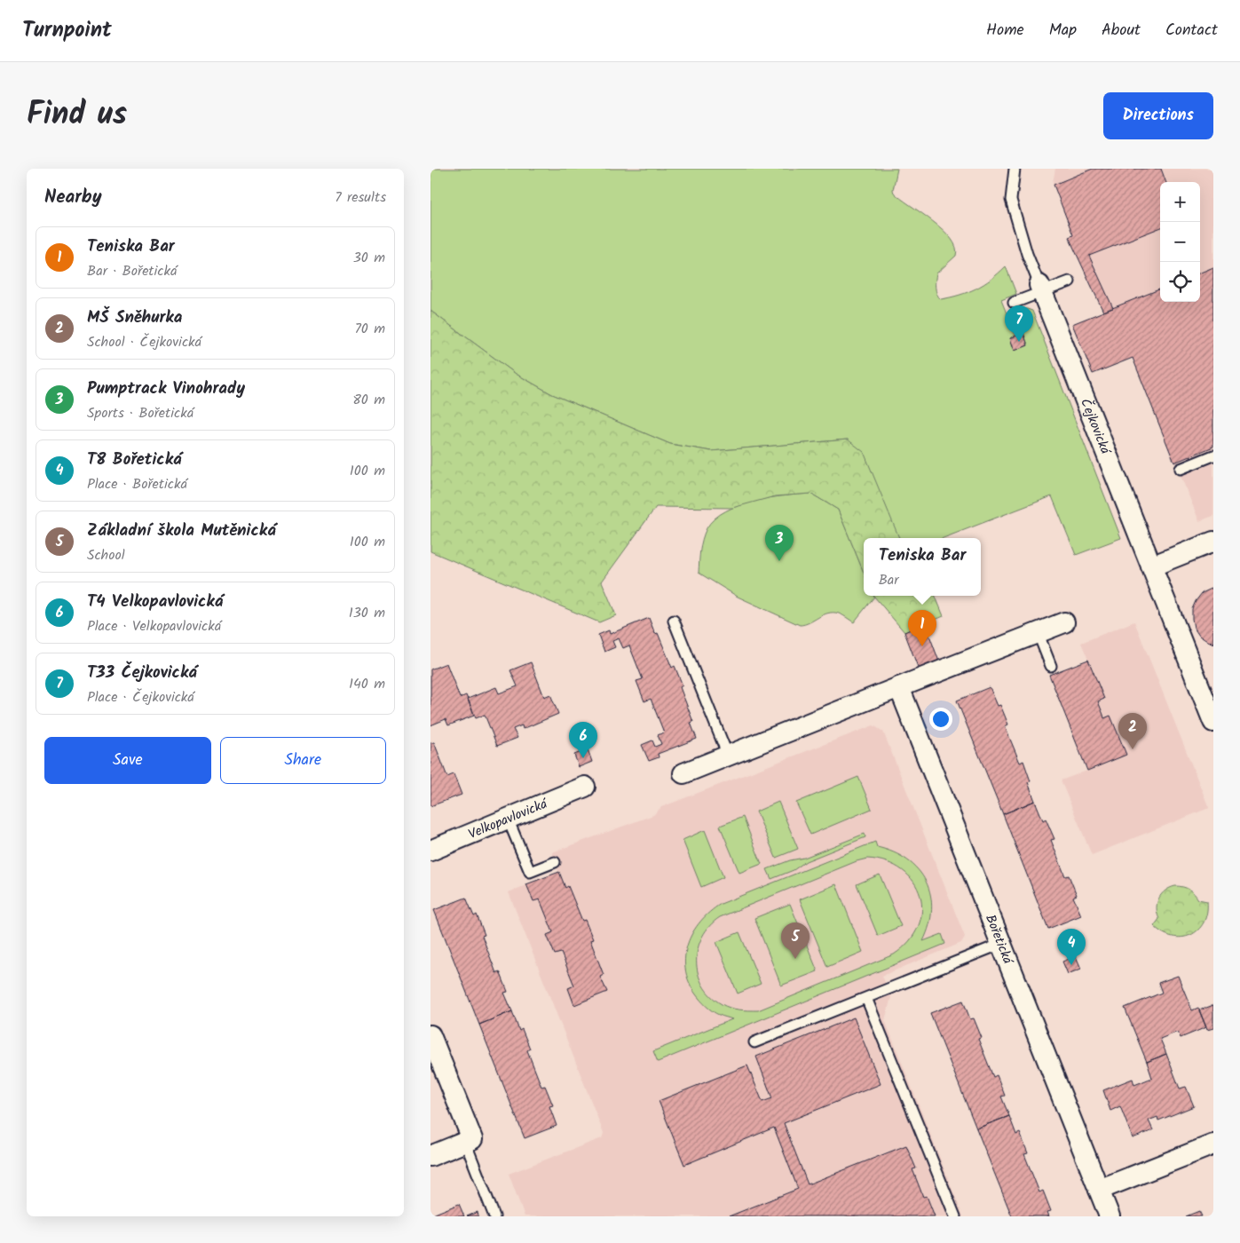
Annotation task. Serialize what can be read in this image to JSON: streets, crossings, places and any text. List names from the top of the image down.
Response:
{
  "streets": {
    "street": ["Čejkovická", "Velkopavlovická", "Bořetická"]
  },
  "page": {
    "header": "Turnpoint",
    "nav": [
      "Home",
      "Map",
      "About",
      "Contact"
    ],
    "title": "Find us",
    "buttons": [
      "Directions",
      ["Save", "Share"]
    ],
    "heading": ["Nearby", "7 results"],
    "map_buttons": ["+", "−"],
    "list": [
      {
        "mark": "1",
        "name": "Teniska Bar",
        "note": "Bar · Bořetická",
        "value": "30 m"
      },
      {
        "mark": "2",
        "name": "MŠ Sněhurka",
        "note": "School · Čejkovická",
        "value": "70 m"
      },
      {
        "mark": "3",
        "name": "Pumptrack Vinohrady",
        "note": "Sports · Bořetická",
        "value": "80 m"
      },
      {
        "mark": "4",
        "name": "T8 Bořetická",
        "note": "Place · Bořetická",
        "value": "100 m"
      },
      {
        "mark": "5",
        "name": "Základní škola Mutěnická",
        "note": "School",
        "value": "100 m"
      },
      {
        "mark": "6",
        "name": "T4 Velkopavlovická",
        "note": "Place · Velkopavlovická",
        "value": "130 m"
      },
      {
        "mark": "7",
        "name": "T33 Čejkovická",
        "note": "Place · Čejkovická",
        "value": "140 m"
      }
    ],
    "pins": [
      "7",
      "3",
      "1",
      "2",
      "6",
      "5",
      "4"
    ],
    "popup": ["Teniska Bar", "Bar"]
  }
}
